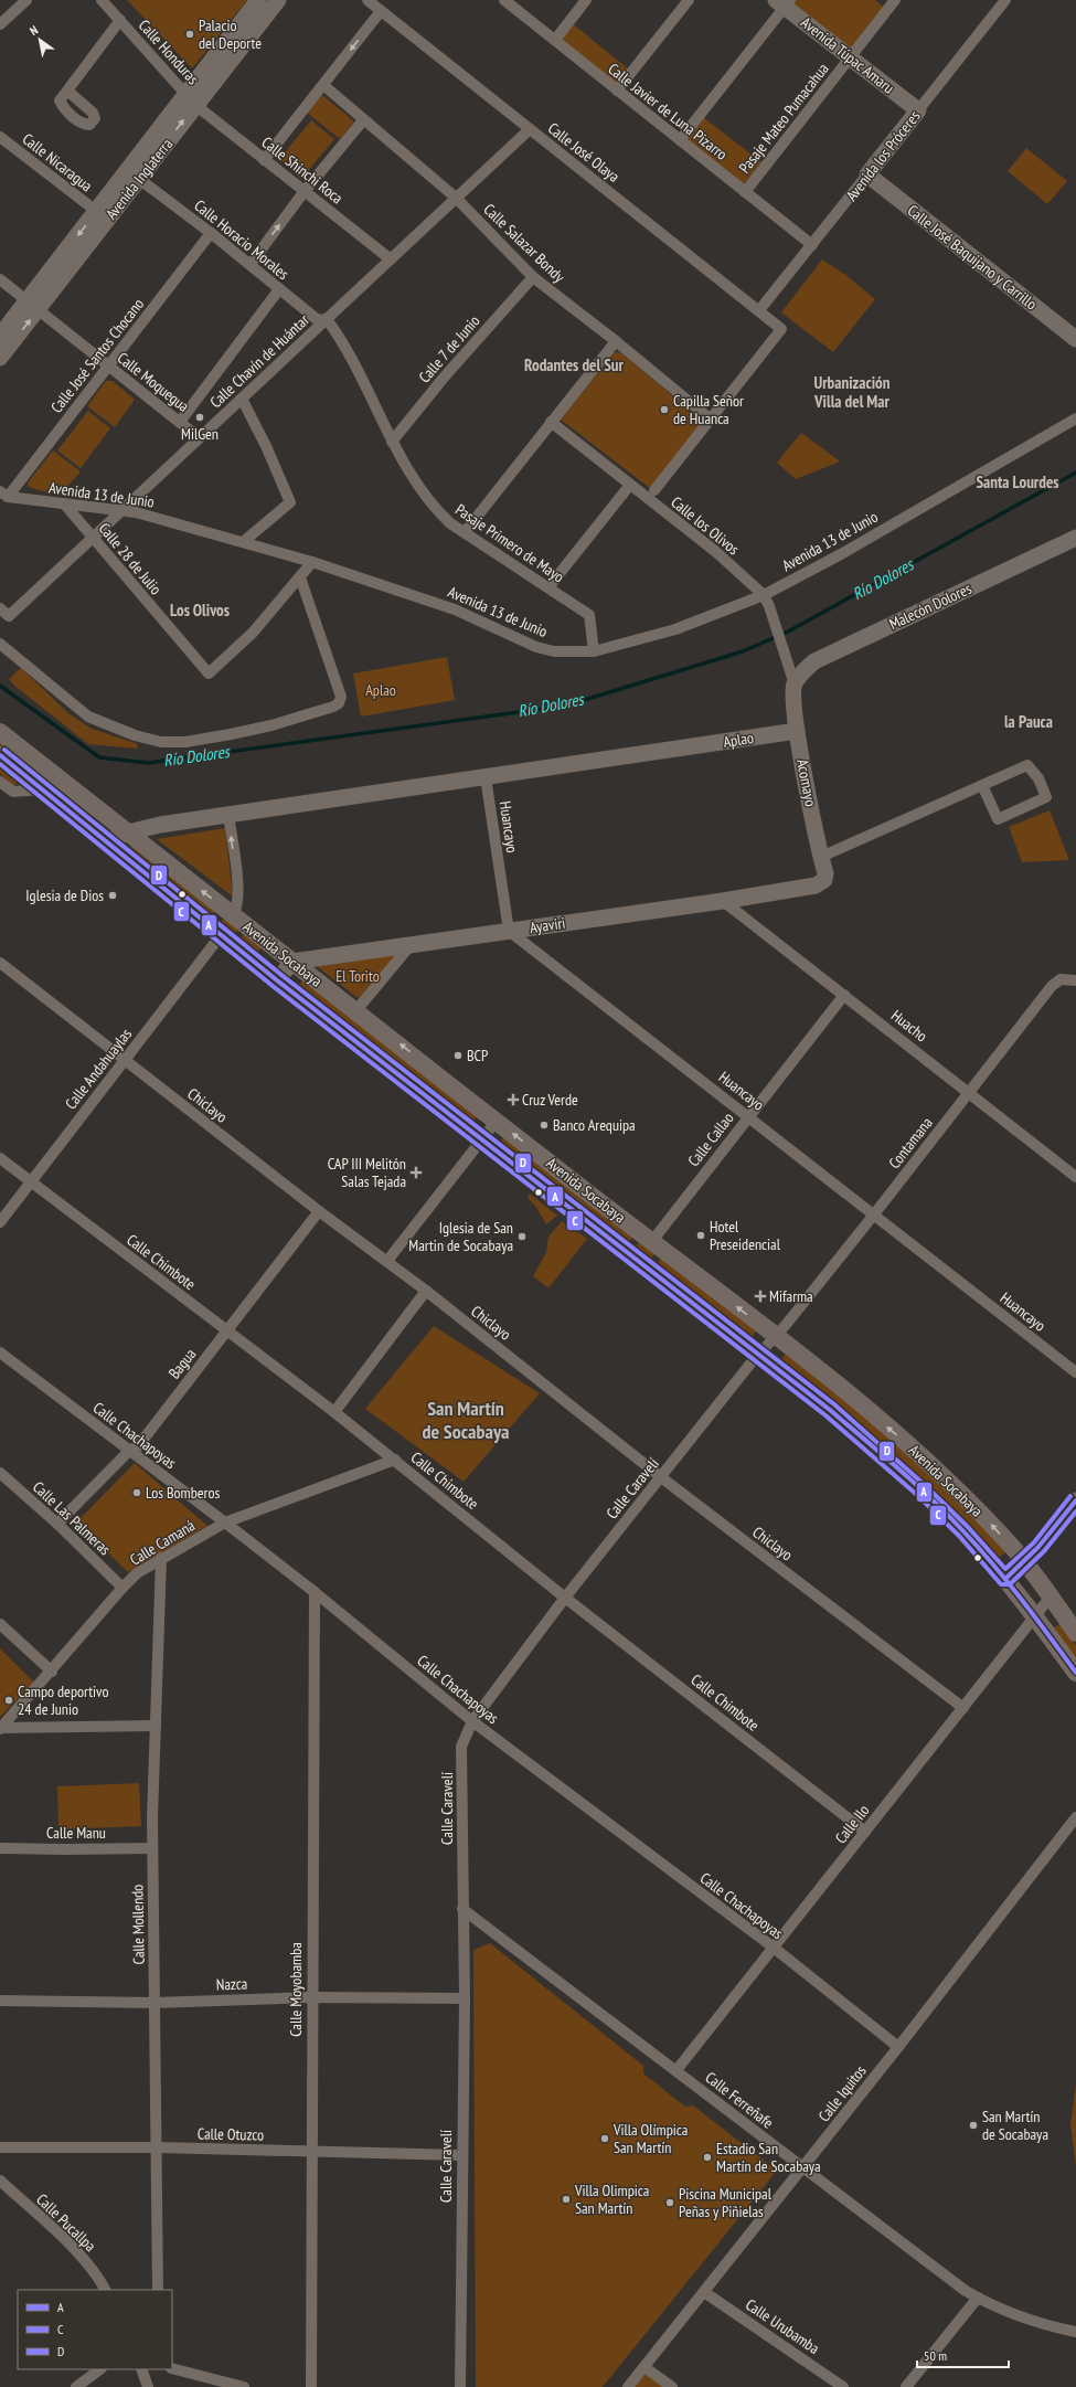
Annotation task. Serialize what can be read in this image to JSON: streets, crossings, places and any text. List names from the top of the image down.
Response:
{
  "streets": {
    "main road": ["Avenida Socabaya"],
    "street": [
      "Calle Honduras",
      "Avenida Túpac Amaru",
      "Calle Javier de Luna Pizarro",
      "Pasaje Mateo Pumacahua",
      "Calle José Olaya",
      "Avenida los Próceres",
      "Calle Nicaragua",
      "Calle Shinchi Roca",
      "Avenida Inglaterra",
      "Calle Horacio Morales",
      "Calle Salazar Bondy",
      "Calle José Baquijano y Carrillo",
      "Calle 7 de Junio",
      "Calle José Santos Chocano",
      "Calle Chavín de Huántar",
      "Calle Moquegua",
      "Avenida 13 de Junio",
      "Calle los Olivos",
      "Pasaje Primero de Mayo",
      "Calle 28 de Julio",
      "Malecón Dolores",
      "Aplao",
      "Acomayo",
      "Huancayo",
      "Ayaviri",
      "Huacho",
      "Calle Andahuaylas",
      "Chiclayo",
      "Calle Callao",
      "Contamana",
      "Calle Chimbote",
      "Bagua",
      "Calle Chachapoyas",
      "Calle Caravelí",
      "Calle Las Palmeras",
      "Calle Camaná",
      "Calle Ilo",
      "Calle Manu",
      "Calle Mollendo",
      "Nazca",
      "Calle Moyobamba",
      "Calle Iquitos",
      "Calle Ferreñafe",
      "Calle Otuzco",
      "Calle Pucallpa",
      "Calle Urubamba"
    ]
  },
  "crossings": [
    ["Calle Honduras", "Calle Shinchi Roca"],
    ["Calle Honduras", "Avenida Inglaterra"],
    ["Avenida Túpac Amaru", "Pasaje Mateo Pumacahua"],
    ["Avenida Túpac Amaru", "Avenida los Próceres"],
    ["Calle Javier de Luna Pizarro", "Pasaje Mateo Pumacahua"],
    ["Calle Javier de Luna Pizarro", "Avenida los Próceres"],
    ["Calle José Olaya", "Avenida los Próceres"],
    ["Calle José Olaya", "Calle Salazar Bondy"],
    ["Calle José Olaya", "Calle Chavín de Huántar"],
    ["Avenida los Próceres", "Calle José Baquijano y Carrillo"],
    ["Calle Nicaragua", "Avenida Inglaterra"],
    ["Calle Shinchi Roca", "Avenida Inglaterra"],
    ["Calle Shinchi Roca", "Calle Chavín de Huántar"],
    ["Avenida Inglaterra", "Calle Horacio Morales"],
    ["Avenida Inglaterra", "Calle Moquegua"],
    ["Calle Horacio Morales", "Calle José Santos Chocano"],
    ["Calle Horacio Morales", "Calle Chavín de Huántar"],
    ["Calle Horacio Morales", "Pasaje Primero de Mayo"],
    ["Calle Salazar Bondy", "Calle 7 de Junio"],
    ["Calle Salazar Bondy", "Calle Chavín de Huántar"],
    ["Calle 7 de Junio", "Pasaje Primero de Mayo"],
    ["Calle José Santos Chocano", "Calle Moquegua"],
    ["Calle José Santos Chocano", "Avenida 13 de Junio"],
    ["Calle Chavín de Huántar", "Calle Moquegua"],
    ["Calle Chavín de Huántar", "Avenida 13 de Junio"],
    ["Calle Chavín de Huántar", "Pasaje Primero de Mayo"],
    ["Calle Chavín de Huántar", "Calle 28 de Julio"],
    ["Avenida 13 de Junio", "Calle los Olivos"],
    ["Avenida 13 de Junio", "Pasaje Primero de Mayo"],
    ["Avenida 13 de Junio", "Calle 28 de Julio"],
    ["Calle los Olivos", "Malecón Dolores"],
    ["Calle los Olivos", "Acomayo"],
    ["Malecón Dolores", "Acomayo"],
    ["Aplao", "Acomayo"],
    ["Aplao", "Huancayo"],
    ["Aplao", "Avenida Socabaya"],
    ["Acomayo", "Ayaviri"],
    ["Huancayo", "Ayaviri"],
    ["Huancayo", "Calle Callao"],
    ["Huancayo", "Contamana"],
    ["Ayaviri", "Avenida Socabaya"],
    ["Ayaviri", "Huacho"],
    ["Avenida Socabaya", "Calle Andahuaylas"],
    ["Avenida Socabaya", "Calle Callao"],
    ["Avenida Socabaya", "Contamana"],
    ["Avenida Socabaya", "Calle Caravelí"],
    ["Avenida Socabaya", "Calle Ilo"],
    ["Huacho", "Calle Callao"],
    ["Huacho", "Contamana"],
    ["Calle Andahuaylas", "Chiclayo"],
    ["Calle Andahuaylas", "Calle Chimbote"],
    ["Chiclayo", "Bagua"],
    ["Chiclayo", "Calle Caravelí"],
    ["Chiclayo", "Calle Ilo"],
    ["Contamana", "Calle Caravelí"],
    ["Calle Chimbote", "Bagua"],
    ["Calle Chimbote", "Calle Caravelí"],
    ["Calle Chimbote", "Calle Camaná"],
    ["Calle Chimbote", "Calle Ilo"],
    ["Bagua", "Calle Chachapoyas"],
    ["Bagua", "Calle Las Palmeras"],
    ["Calle Chachapoyas", "Calle Caravelí"],
    ["Calle Chachapoyas", "Calle Camaná"],
    ["Calle Chachapoyas", "Calle Ilo"],
    ["Calle Chachapoyas", "Calle Moyobamba"],
    ["Calle Chachapoyas", "Calle Iquitos"],
    ["Calle Caravelí", "Nazca"],
    ["Calle Caravelí", "Calle Ferreñafe"],
    ["Calle Caravelí", "Calle Otuzco"],
    ["Calle Las Palmeras", "Calle Camaná"],
    ["Calle Camaná", "Calle Mollendo"],
    ["Calle Ilo", "Calle Ferreñafe"],
    ["Calle Manu", "Calle Mollendo"],
    ["Calle Mollendo", "Nazca"],
    ["Calle Mollendo", "Calle Otuzco"],
    ["Nazca", "Calle Moyobamba"],
    ["Calle Moyobamba", "Calle Otuzco"],
    ["Calle Iquitos", "Calle Ferreñafe"],
    ["Calle Iquitos", "Calle Urubamba"]
  ],
  "districts": [
    "Rodantes del Sur",
    "Urbanización Villa del Mar",
    "Santa Lourdes",
    "Los Olivos",
    "la Pauca",
    "San Martín de Socabaya"
  ],
  "water": ["Río Dolores"],
  "parks": ["Aplao", "El Torito"],
  "places": {
    "other": [
      "Palacio del Deporte",
      "Capilla Señor de Huanca",
      "MilGen",
      "Iglesia de Dios",
      "BCP",
      "Banco Arequipa",
      "Hotel Preseidencial",
      "Iglesia de San Martin de Socabaya",
      "Los Bomberos",
      "Campo deportivo 24 de Junio",
      "San Martín de Socabaya",
      "Villa Olímpica San Martín",
      "Estadio San Martín de Socabaya",
      "Villa Olimpica San Martín",
      "Piscina Municipal Peñas y Piñielas"
    ],
    "health": ["Cruz Verde", "CAP III Melitón Salas Tejada", "Mifarma"]
  },
  "lines": ["transit line D", "transit line A", "transit line C"],
  "legend": ["A", "C", "D"],
  "scale_bar": "50 m",
  "north": "top left"
}
